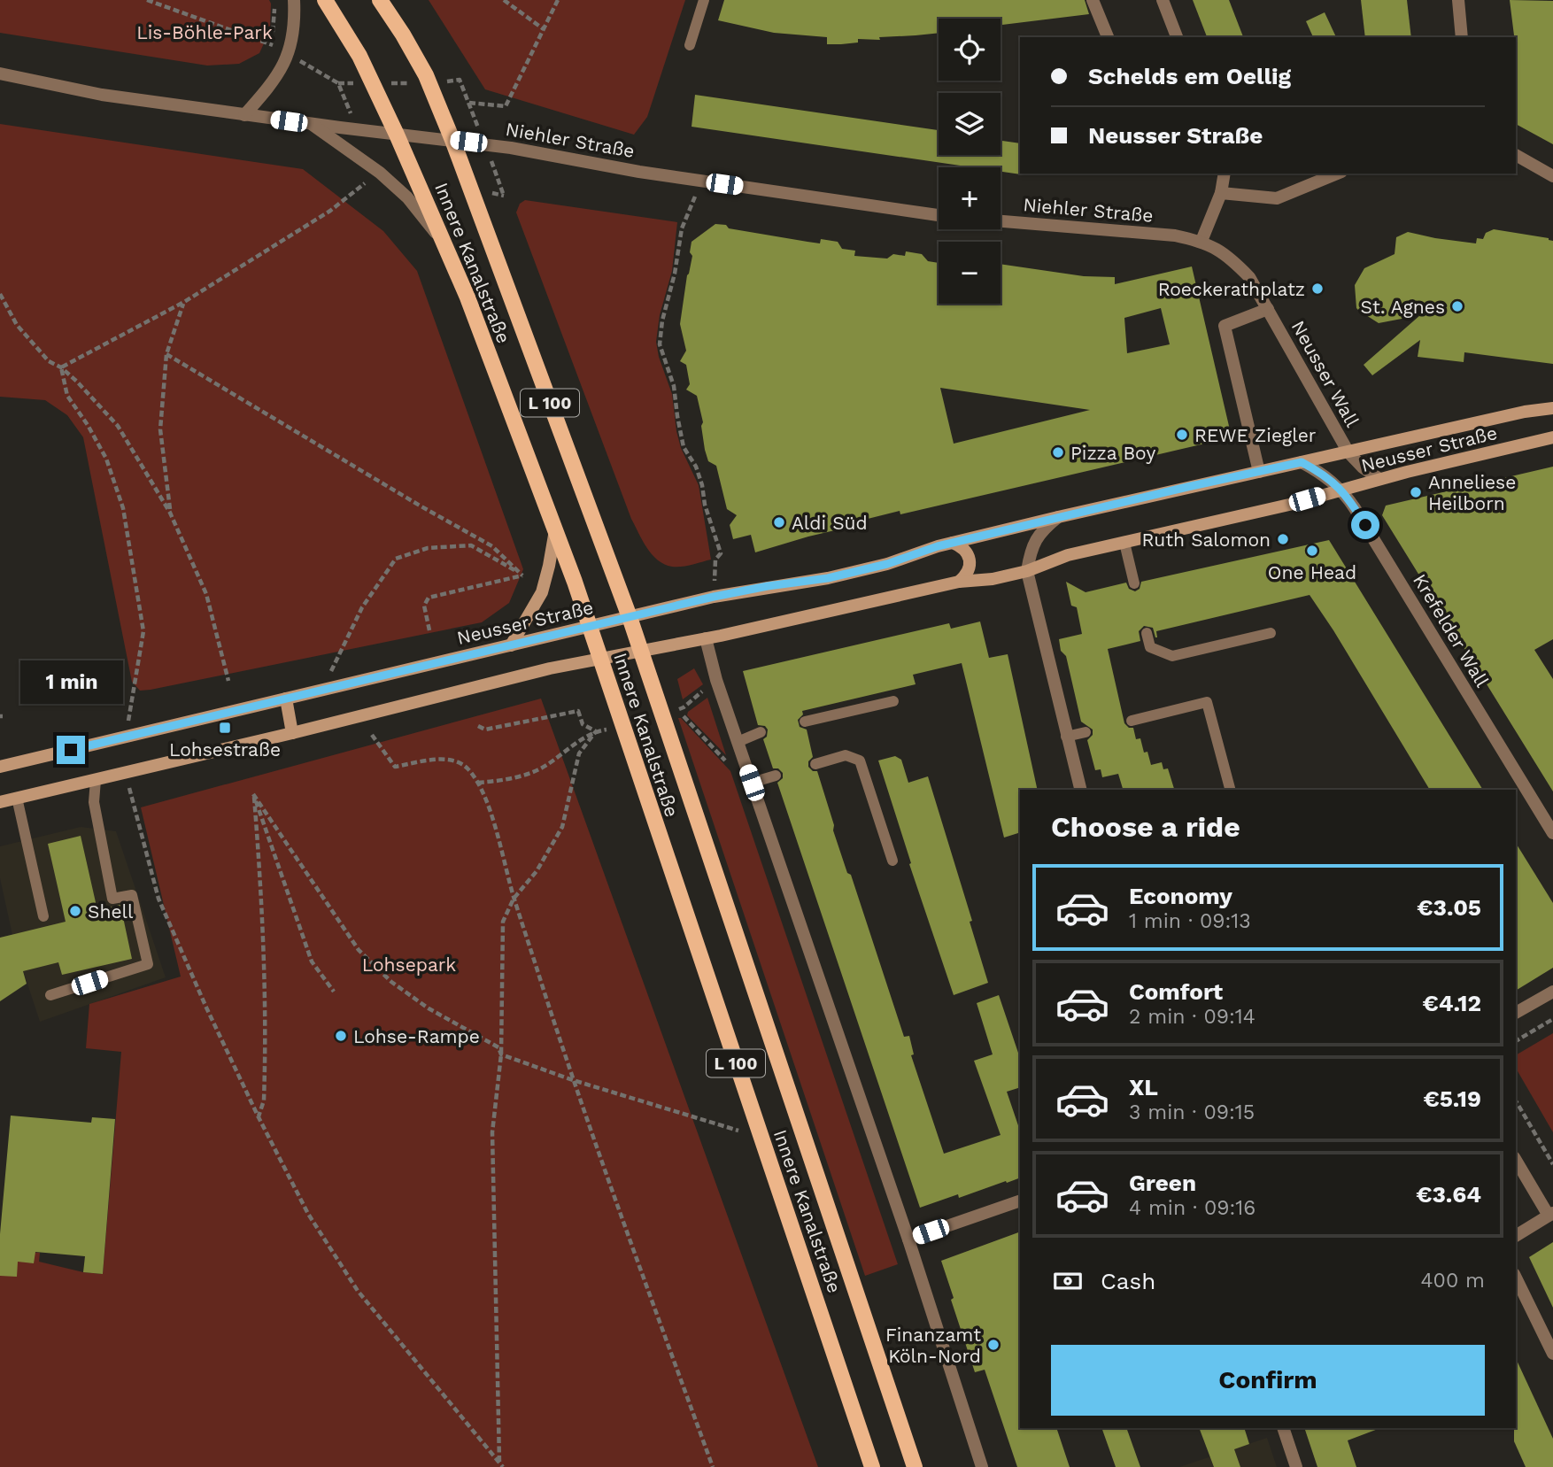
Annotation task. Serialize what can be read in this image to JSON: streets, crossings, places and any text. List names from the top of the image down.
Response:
{
  "streets": {
    "main road": ["Innere Kanalstraße", "L 100", "Neusser Straße"],
    "street": ["Niehler Straße", "Neusser Wall", "Krefelder Wall"]
  },
  "crossings": [
    ["Niehler Straße", "Innere Kanalstraße"],
    ["Niehler Straße", "Neusser Wall"],
    ["Innere Kanalstraße", "Neusser Straße"],
    ["Neusser Wall", "Neusser Straße"],
    ["Neusser Straße", "Krefelder Wall"]
  ],
  "parks": ["Lis-Böhle-Park", "Lohsepark"],
  "places": {
    "other": [
      "Roeckerathplatz",
      "St. Agnes",
      "REWE Ziegler",
      "Pizza Boy",
      "Anneliese Heilborn",
      "Aldi Süd",
      "Ruth Salomon",
      "One Head",
      "Shell",
      "Lohse-Rampe",
      "Finanzamt Köln-Nord"
    ],
    "transit": ["Lohsestraße"]
  },
  "page": {
    "map_buttons": ["+", "−"],
    "banner": ["Schelds em Oellig", "Neusser Straße"],
    "bubble": "1 min",
    "heading": "Choose a ride",
    "list": [
      {
        "name": "Economy",
        "note": "1 min · 09:13",
        "value": "€3.05"
      },
      {
        "name": "Comfort",
        "note": "2 min · 09:14",
        "value": "€4.12"
      },
      {
        "name": "XL",
        "note": "3 min · 09:15",
        "value": "€5.19"
      },
      {
        "name": "Green",
        "note": "4 min · 09:16",
        "value": "€3.64"
      }
    ],
    "pay": ["Cash", "400 m"],
    "buttons": "Confirm"
  }
}
